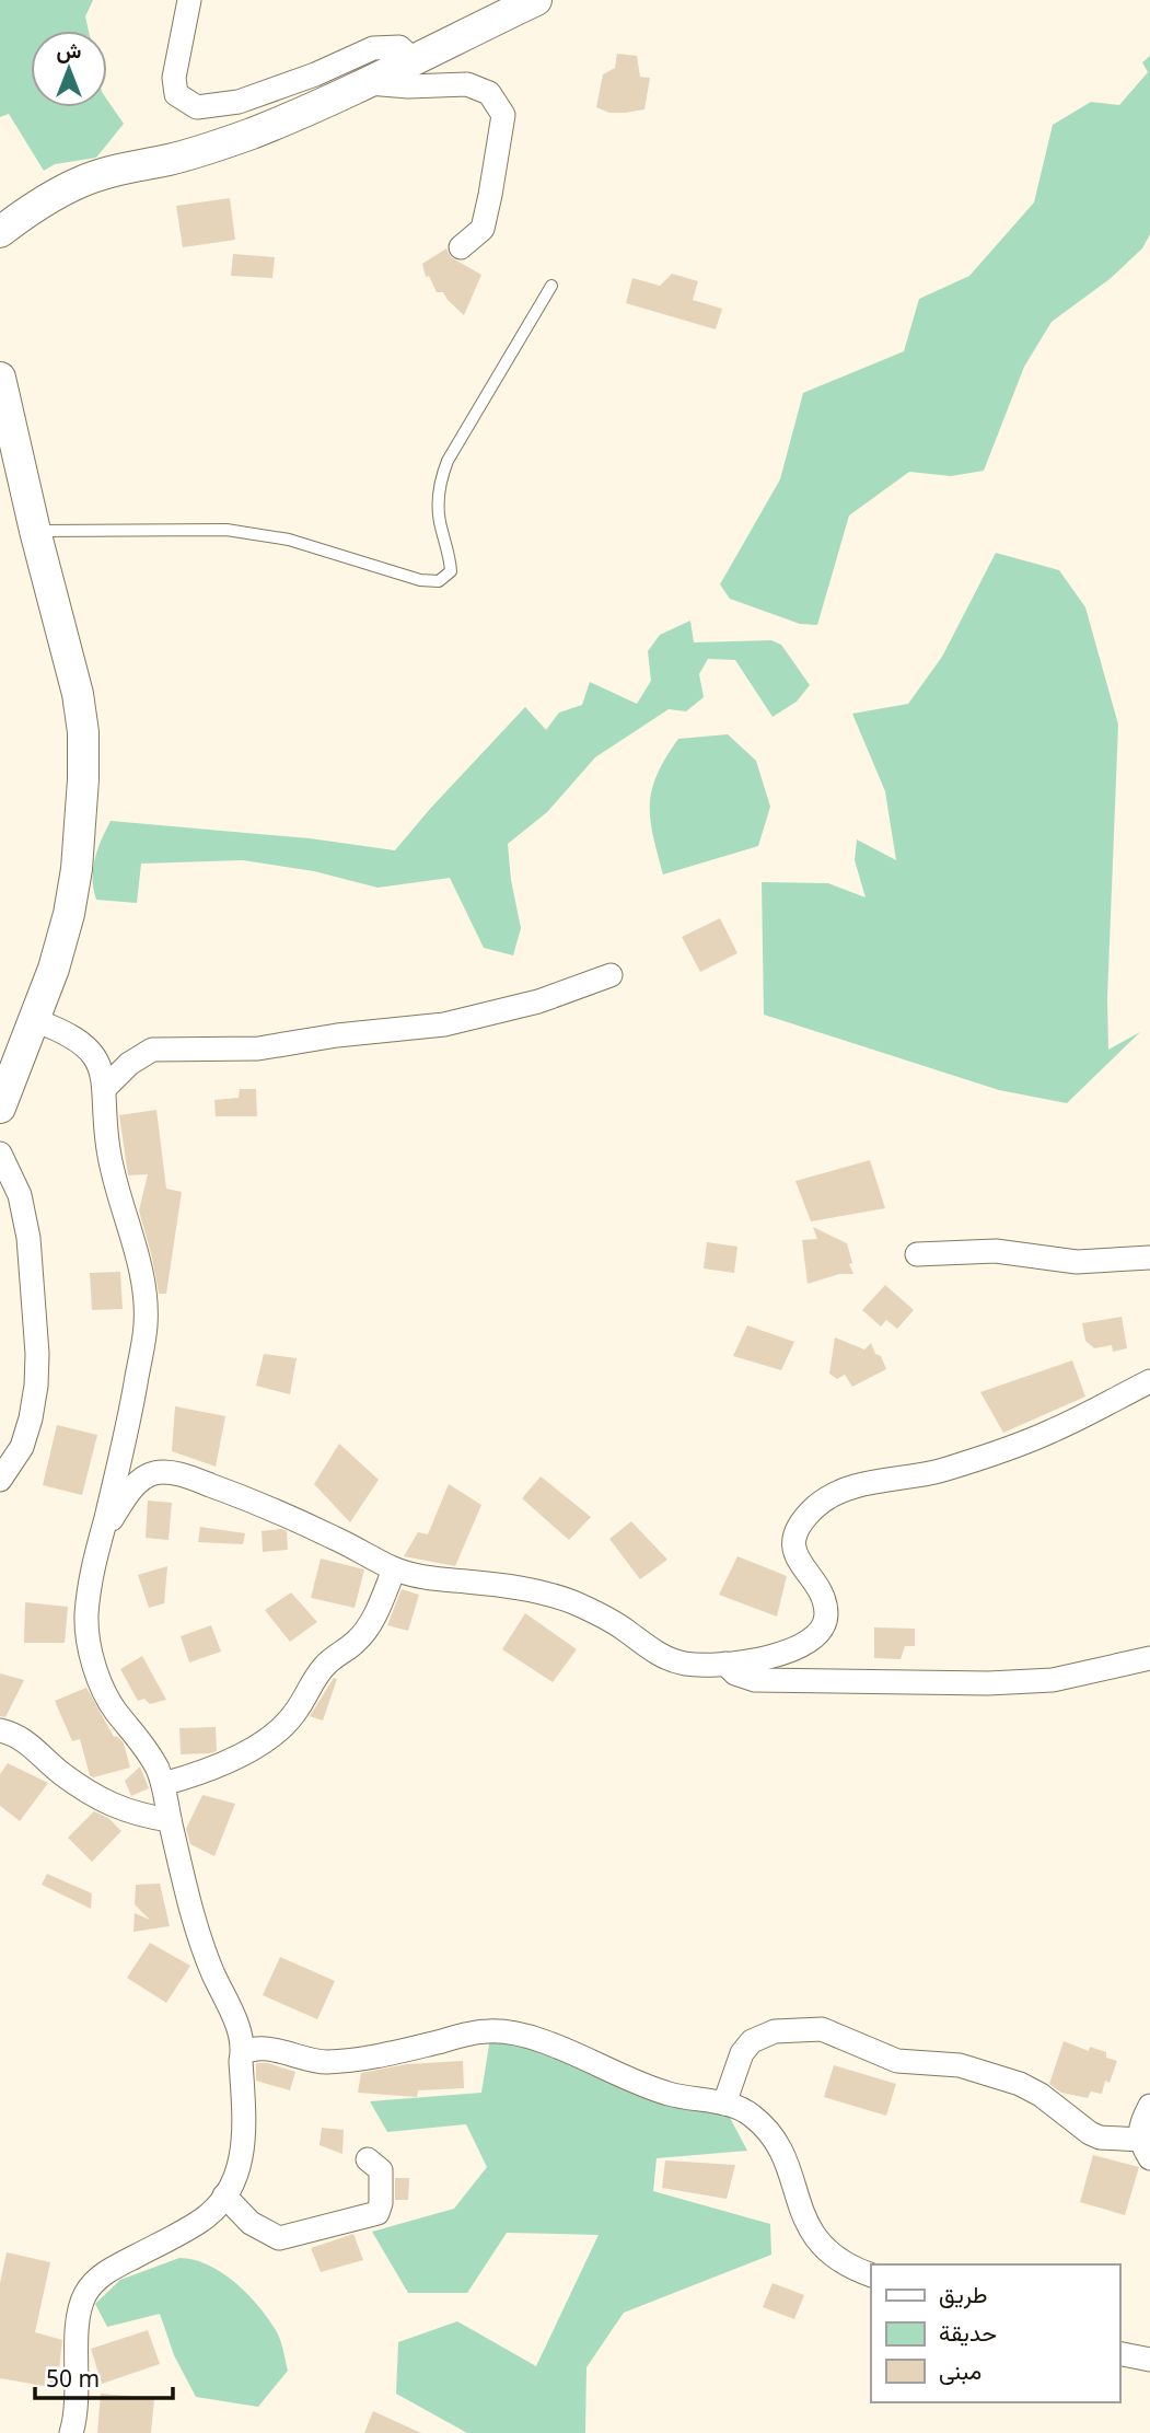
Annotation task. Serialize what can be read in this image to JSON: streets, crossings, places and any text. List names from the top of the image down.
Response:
{
  "legend": ["طريق", "حديقة", "مبنى"],
  "scale_bar": "50 m",
  "north": "top"
}
